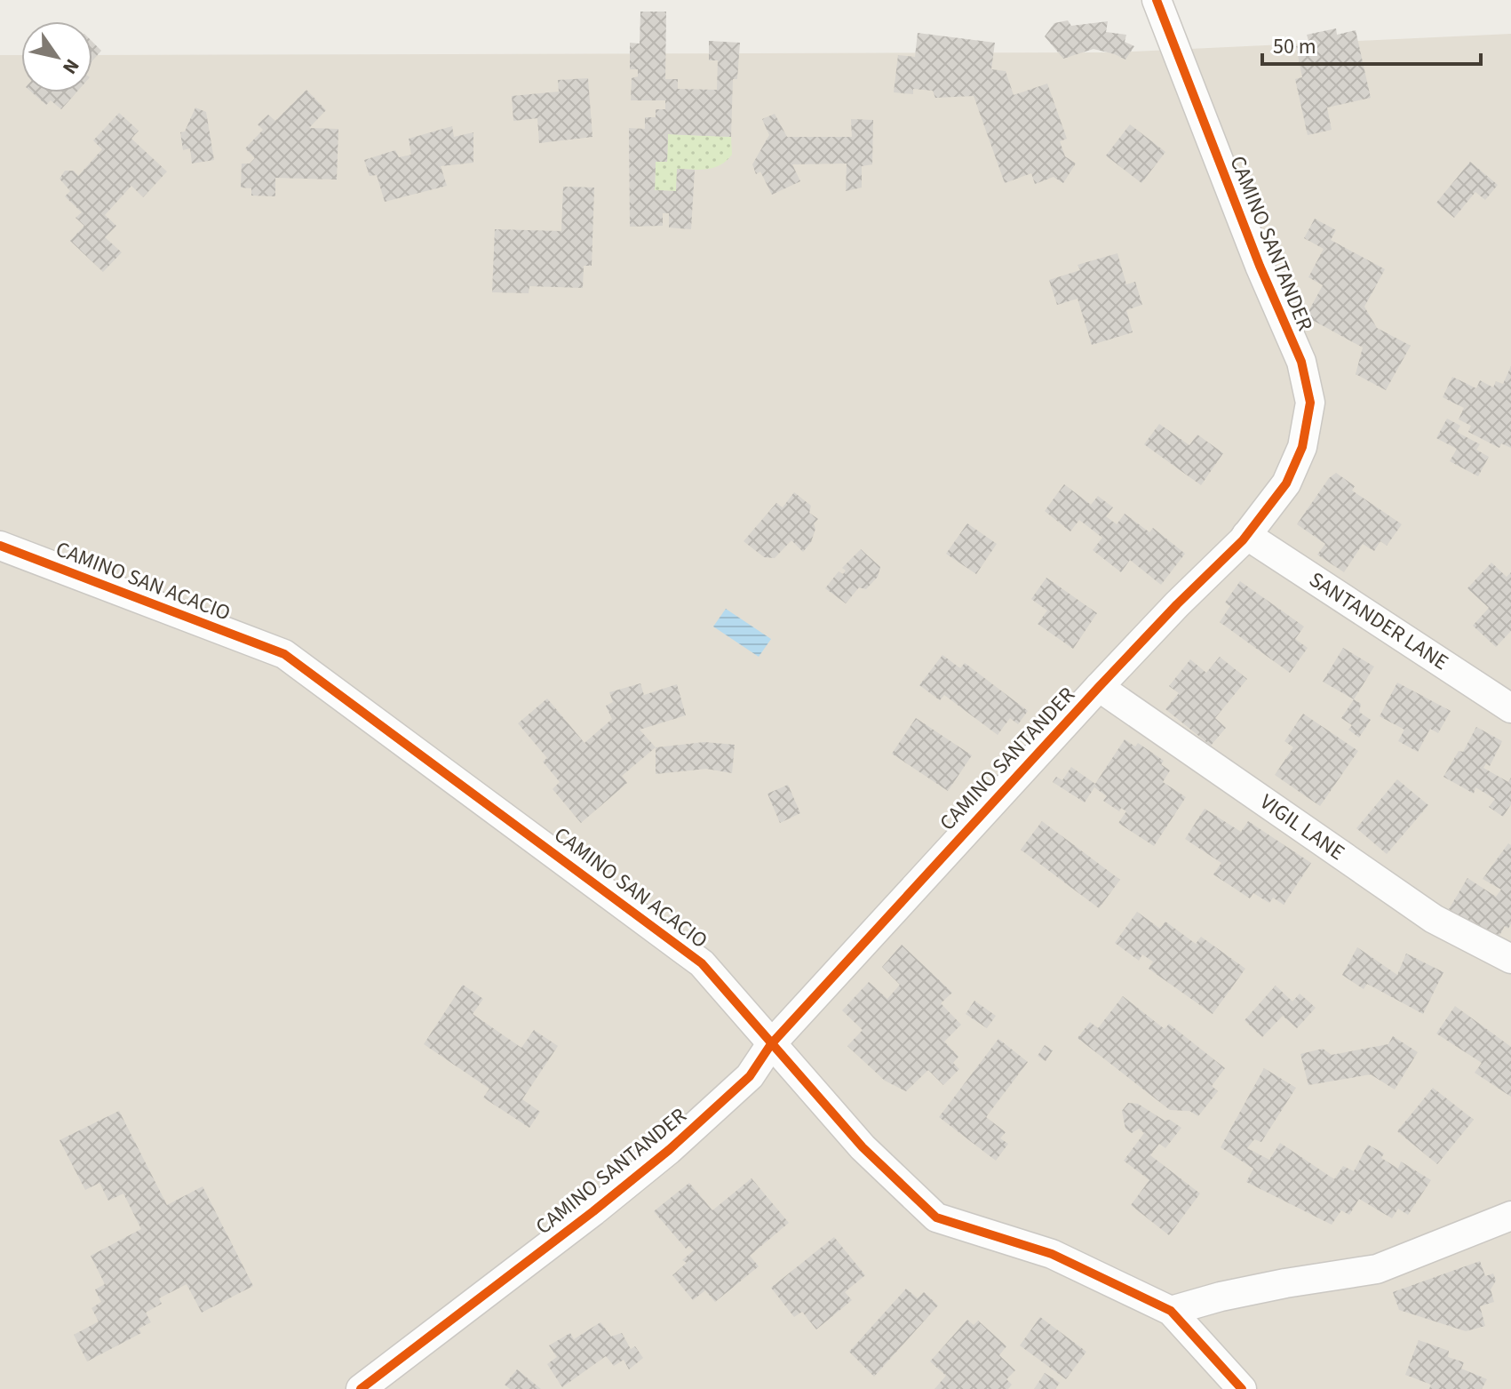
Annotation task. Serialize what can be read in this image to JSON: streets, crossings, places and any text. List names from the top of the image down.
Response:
{
  "streets": {
    "street": [
      "CAMINO SANTANDER",
      "CAMINO SAN ACACIO",
      "SANTANDER LANE",
      "VIGIL LANE"
    ]
  },
  "crossings": [
    ["CAMINO SANTANDER", "CAMINO SAN ACACIO"],
    ["CAMINO SANTANDER", "SANTANDER LANE"],
    ["CAMINO SANTANDER", "VIGIL LANE"]
  ],
  "scale_bar": "50 m",
  "north": "bottom right"
}
